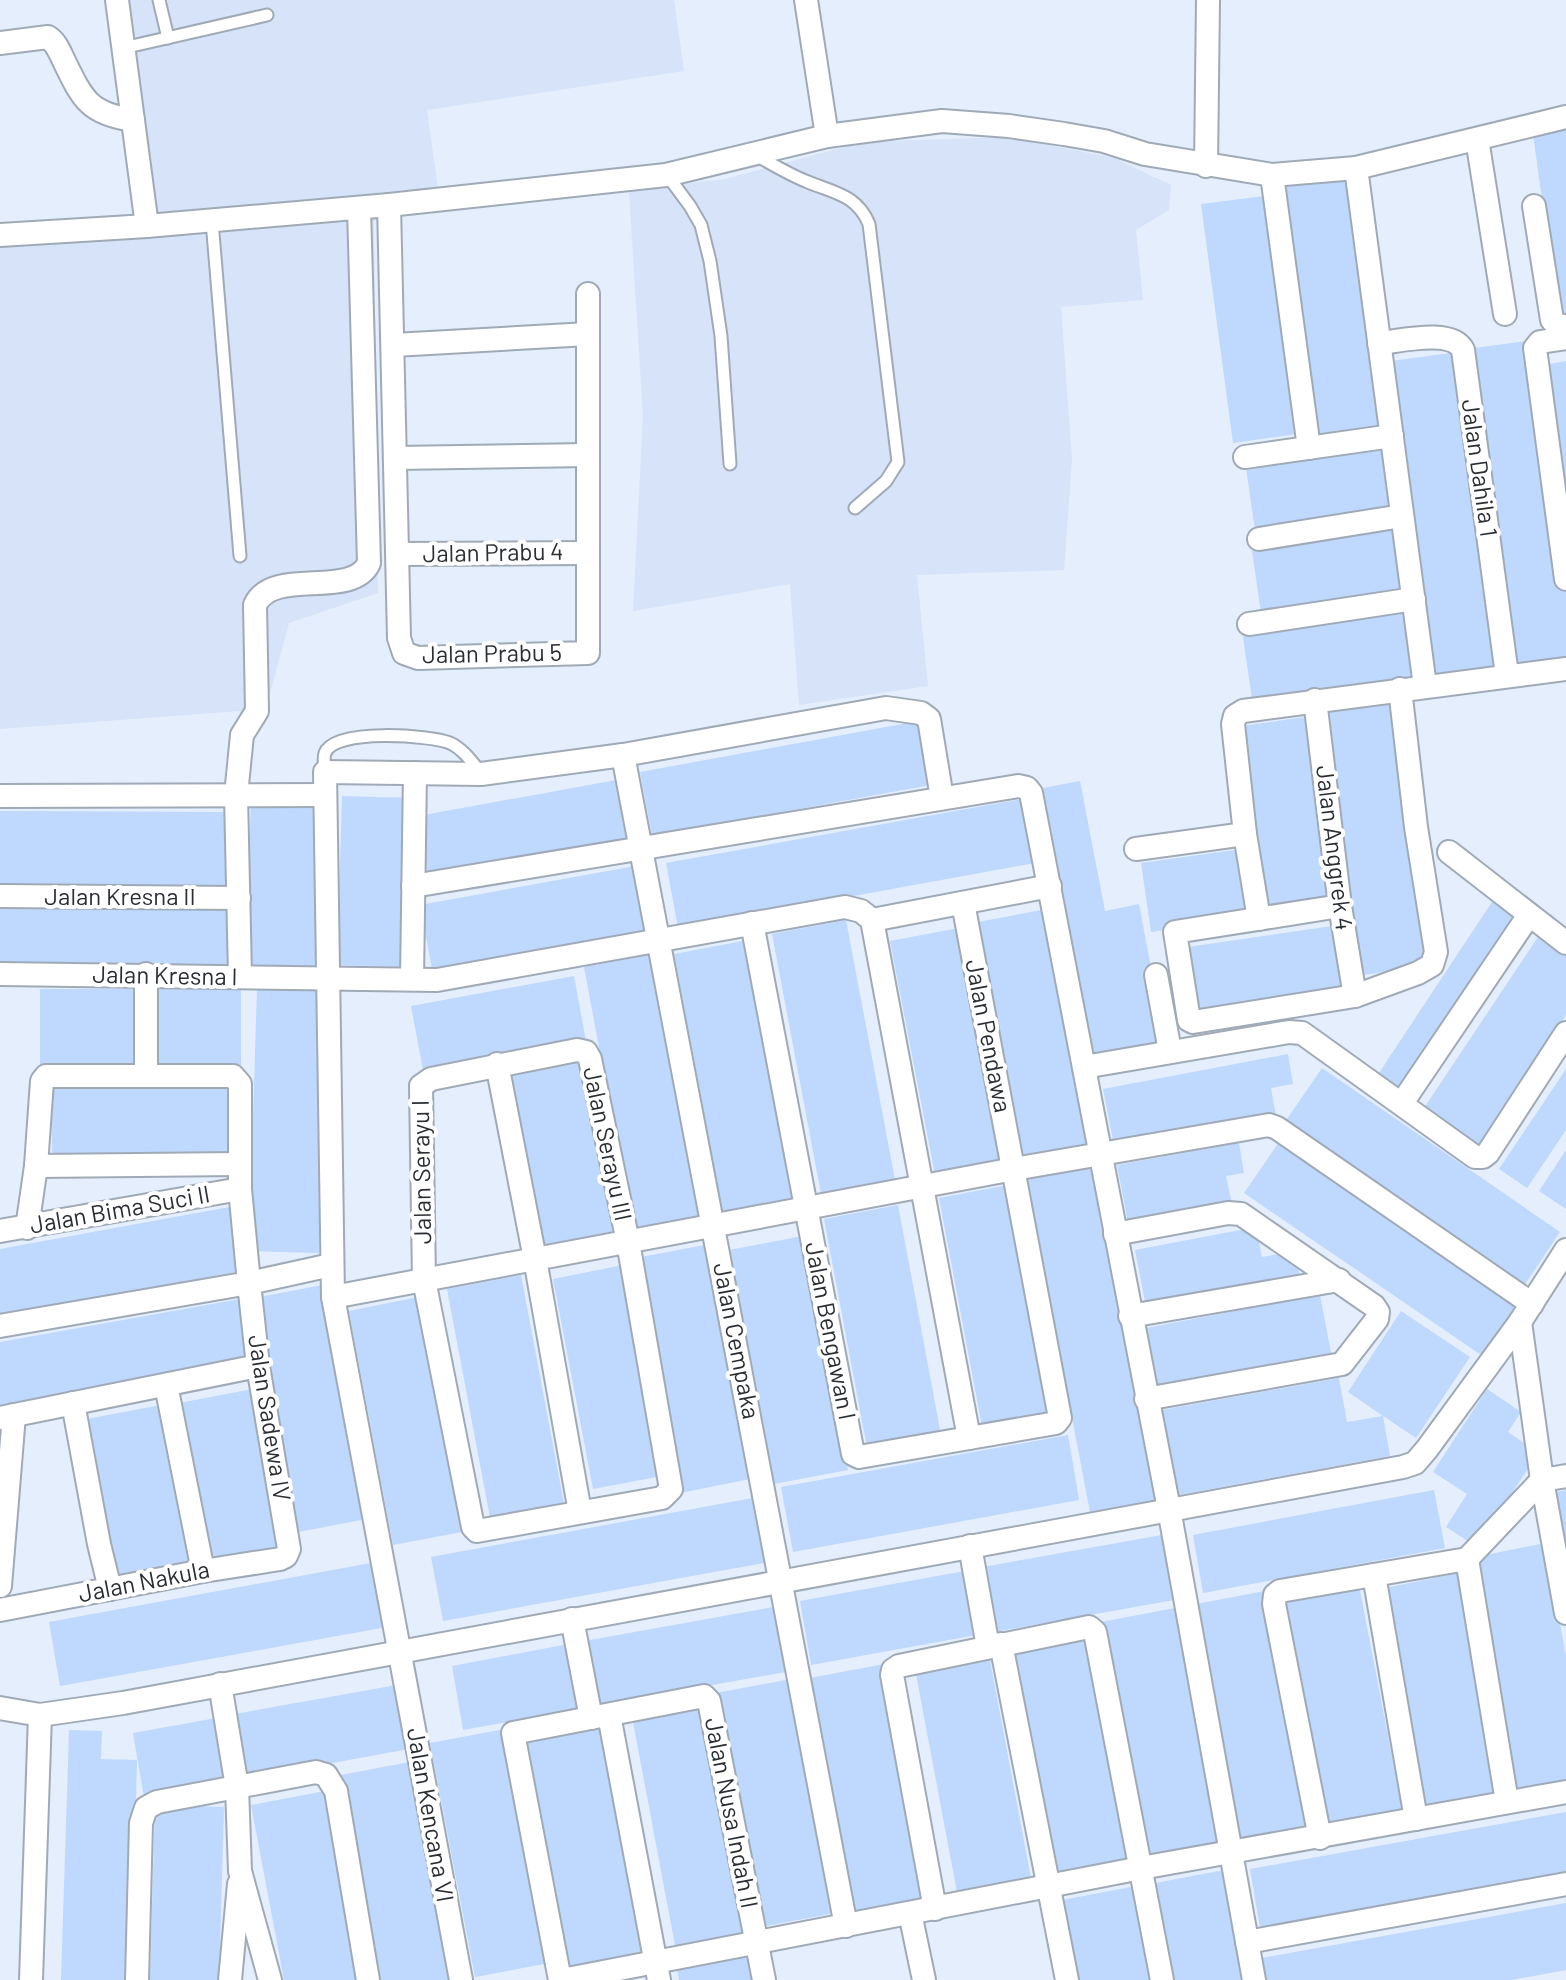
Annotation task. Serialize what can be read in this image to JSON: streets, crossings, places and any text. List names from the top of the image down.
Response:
{
  "streets": {
    "street": [
      "Jalan Dahila 1",
      "Jalan Prabu 4",
      "Jalan Prabu 5",
      "Jalan Anggrek 4",
      "Jalan Kresna II",
      "Jalan Kresna I",
      "Jalan Pendawa",
      "Jalan Serayu III",
      "Jalan Serayu I",
      "Jalan Bima Suci II",
      "Jalan Bengawan I",
      "Jalan Cempaka",
      "Jalan Sadewa IV",
      "Jalan Nakula",
      "Jalan Nusa Indah II",
      "Jalan Kencana VI"
    ]
  },
  "crossings": [
    ["Jalan Prabu 4", "Jalan Prabu 5"],
    ["Jalan Kresna I", "Jalan Bengawan I"],
    ["Jalan Kresna I", "Jalan Cempaka"],
    ["Jalan Kresna I", "Jalan Kencana VI"],
    ["Jalan Pendawa", "Jalan Bengawan I"],
    ["Jalan Serayu III", "Jalan Serayu I"],
    ["Jalan Bima Suci II", "Jalan Sadewa IV"],
    ["Jalan Sadewa IV", "Jalan Nakula"]
  ]
}
